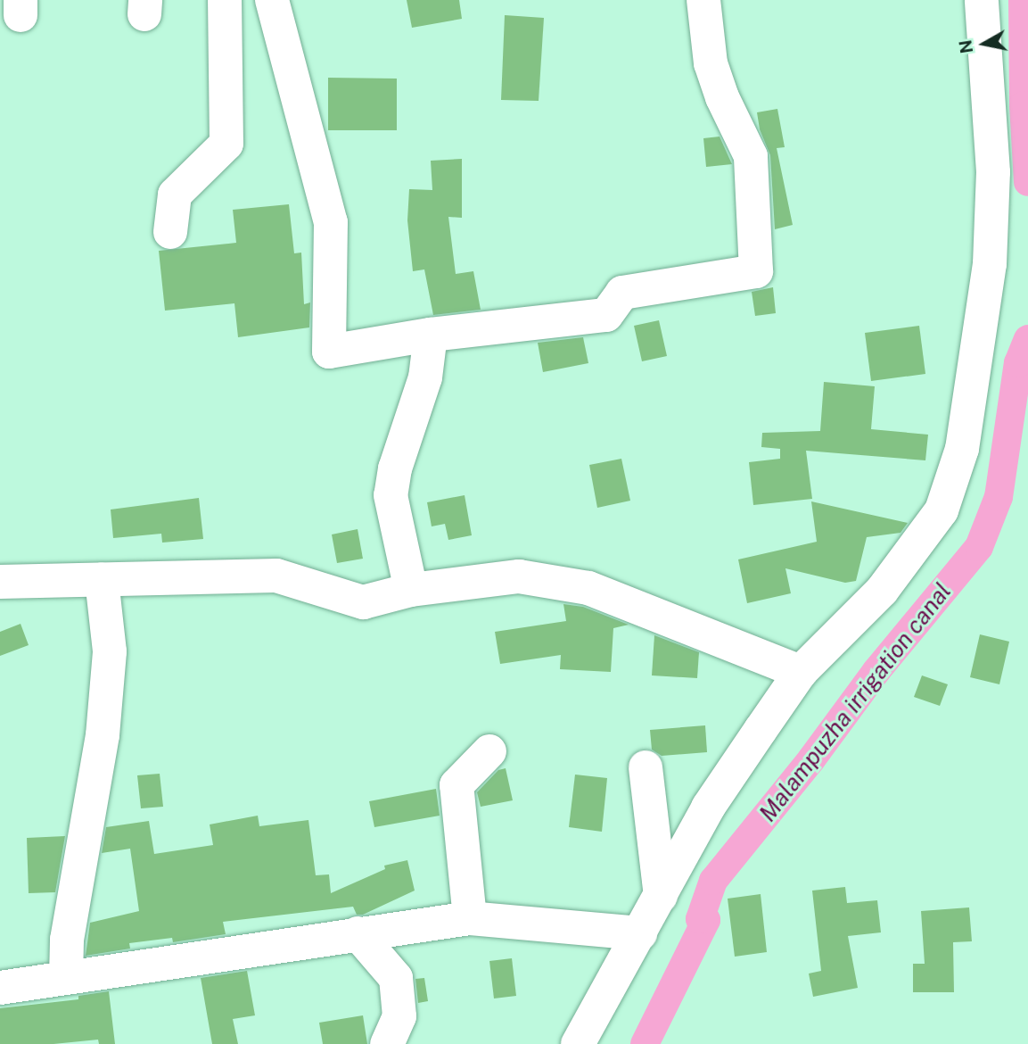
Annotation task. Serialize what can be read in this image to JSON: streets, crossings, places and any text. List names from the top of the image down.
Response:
{
  "water": ["Malampuzha irrigation canal"],
  "north": "left"
}
